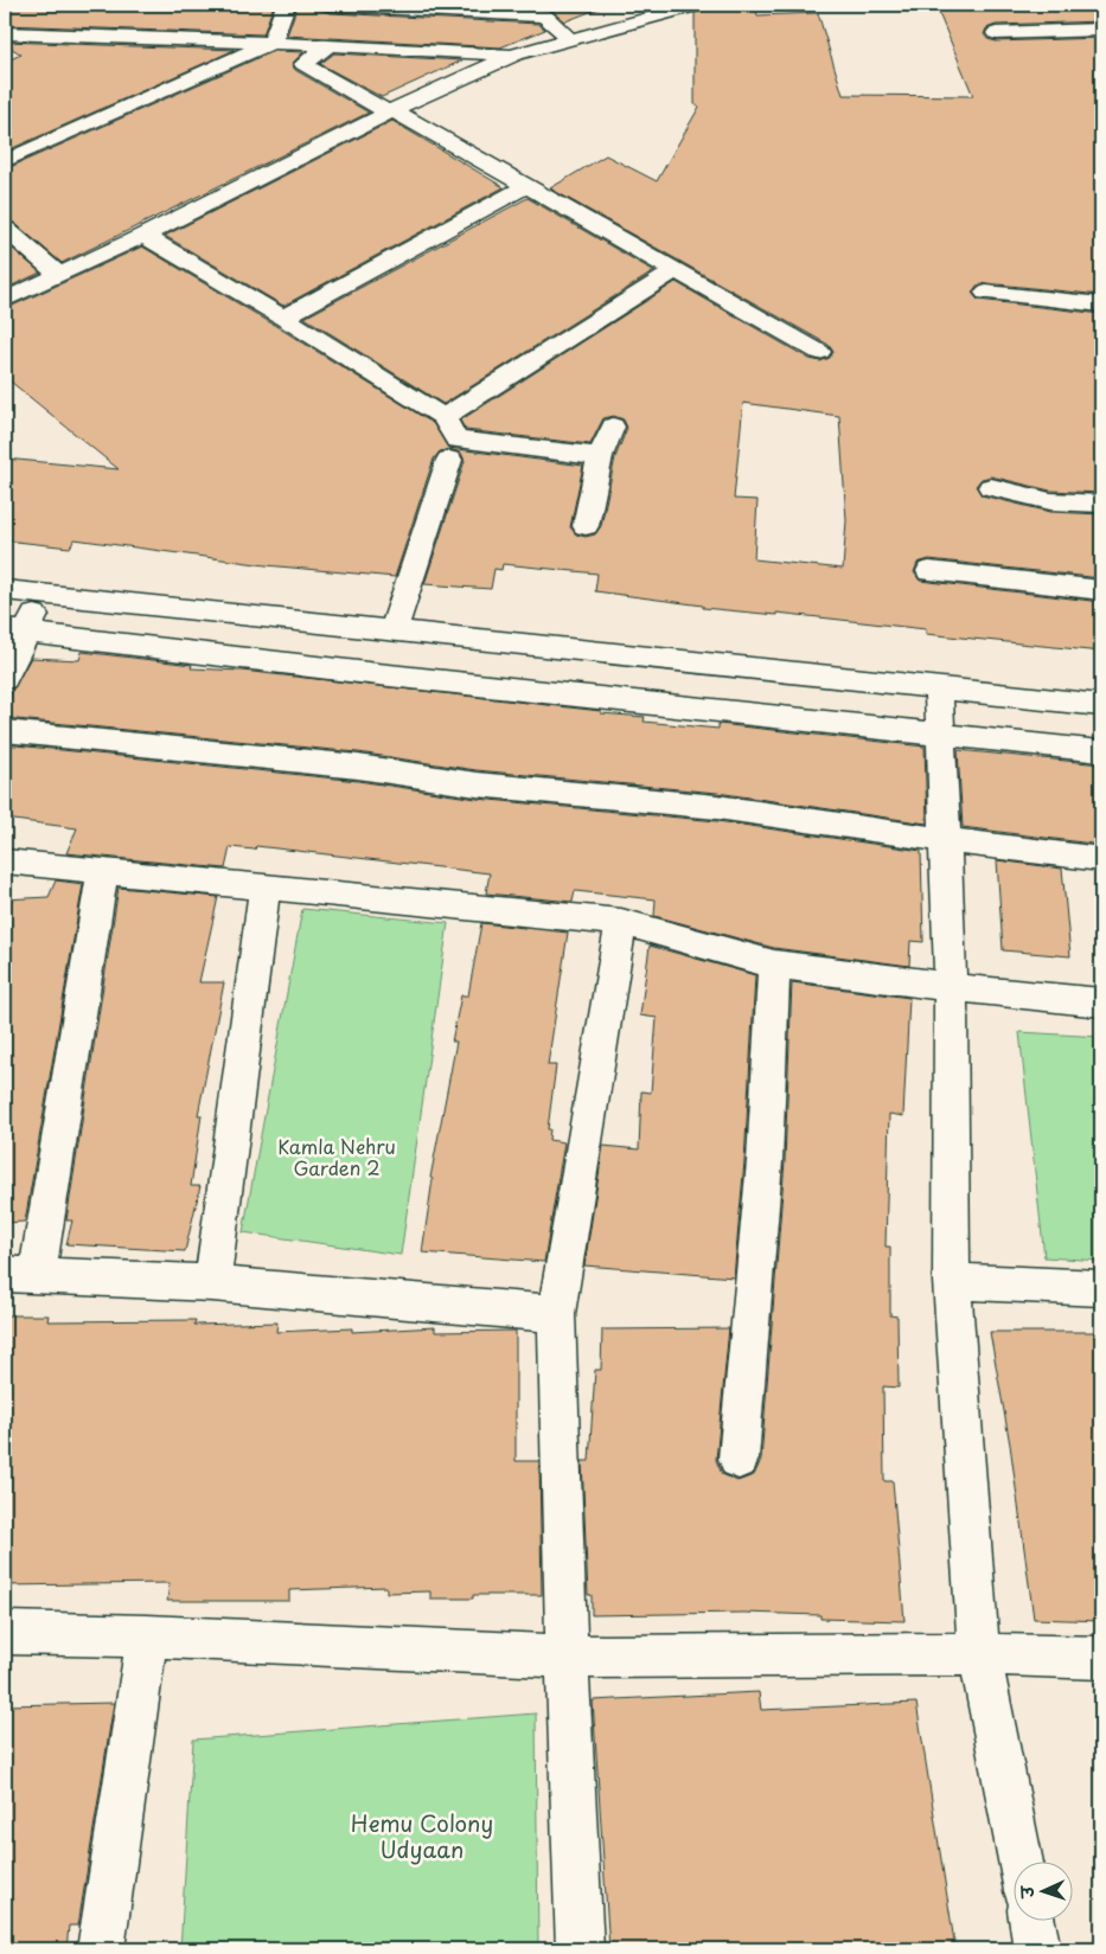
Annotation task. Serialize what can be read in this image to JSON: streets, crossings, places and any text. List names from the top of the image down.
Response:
{
  "parks": ["Kamla Nehru Garden 2", "Hemu Colony Udyaan"],
  "north": "left"
}
